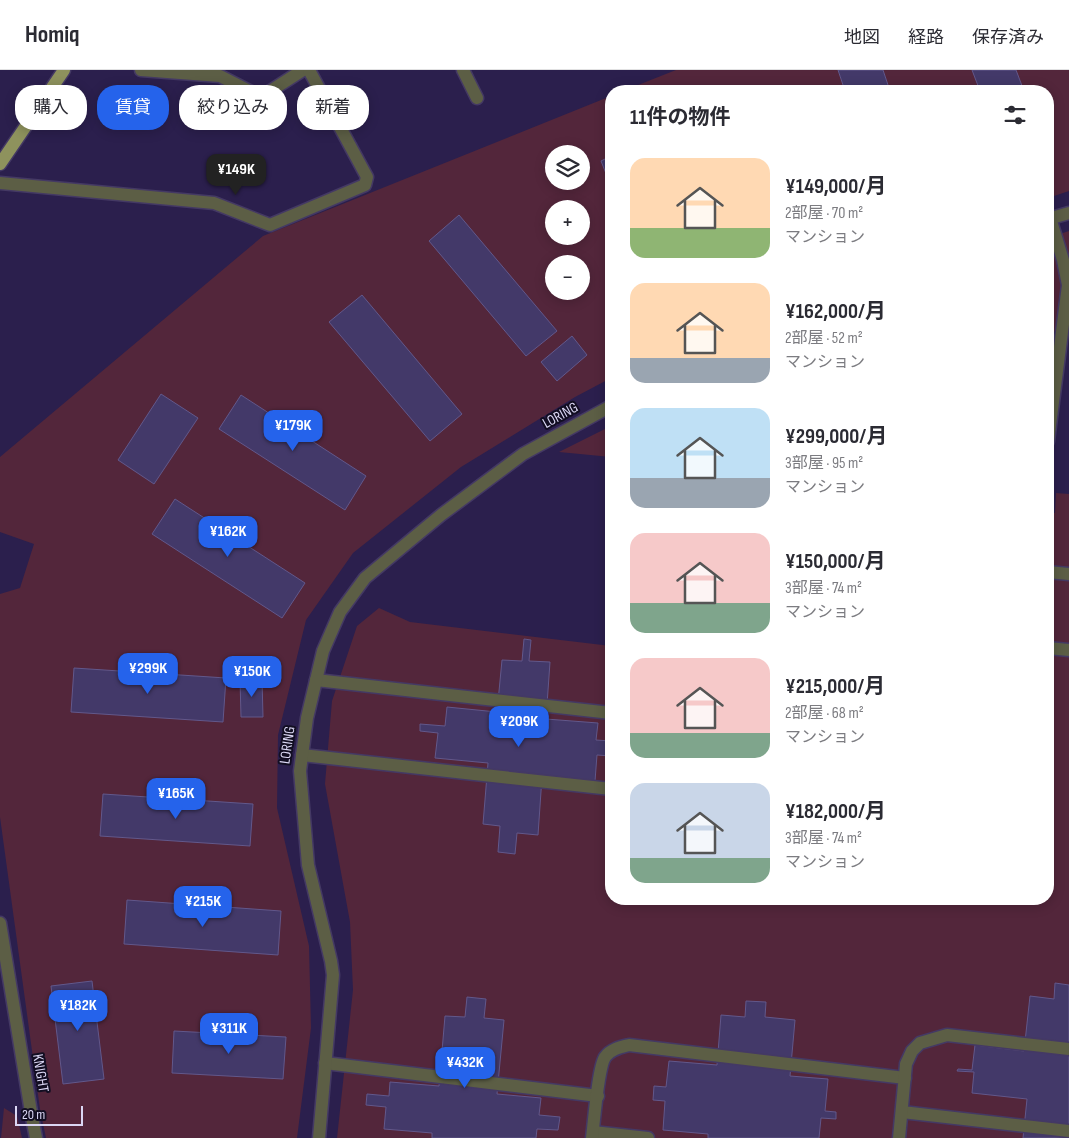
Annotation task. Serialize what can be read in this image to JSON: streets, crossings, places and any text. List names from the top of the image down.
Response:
{
  "streets": {
    "street": ["LORING", "KNIGHT"]
  },
  "scale_bar": "20 m",
  "page": {
    "header": "Homiq",
    "nav": ["地図", "経路", "保存済み"],
    "chip": [
      "購入",
      "賃貸",
      "絞り込み",
      "新着"
    ],
    "heading": "11件の物件",
    "map_buttons": ["+", "−"],
    "list": [
      {
        "name": "¥149,000/月",
        "note": "2部屋 · 70 m² · マンション"
      },
      {
        "name": "¥162,000/月",
        "note": "2部屋 · 52 m² · マンション"
      },
      {
        "name": "¥299,000/月",
        "note": "3部屋 · 95 m² · マンション"
      },
      {
        "name": "¥150,000/月",
        "note": "3部屋 · 74 m² · マンション"
      },
      {
        "name": "¥215,000/月",
        "note": "2部屋 · 68 m² · マンション"
      },
      {
        "name": "¥182,000/月",
        "note": "3部屋 · 74 m² · マンション"
      }
    ],
    "price": [
      "¥149K",
      "¥179K",
      "¥162K",
      "¥299K",
      "¥150K",
      "¥209K",
      "¥165K",
      "¥215K",
      "¥182K",
      "¥311K",
      "¥432K"
    ],
    "scale": "20 m"
  }
}
